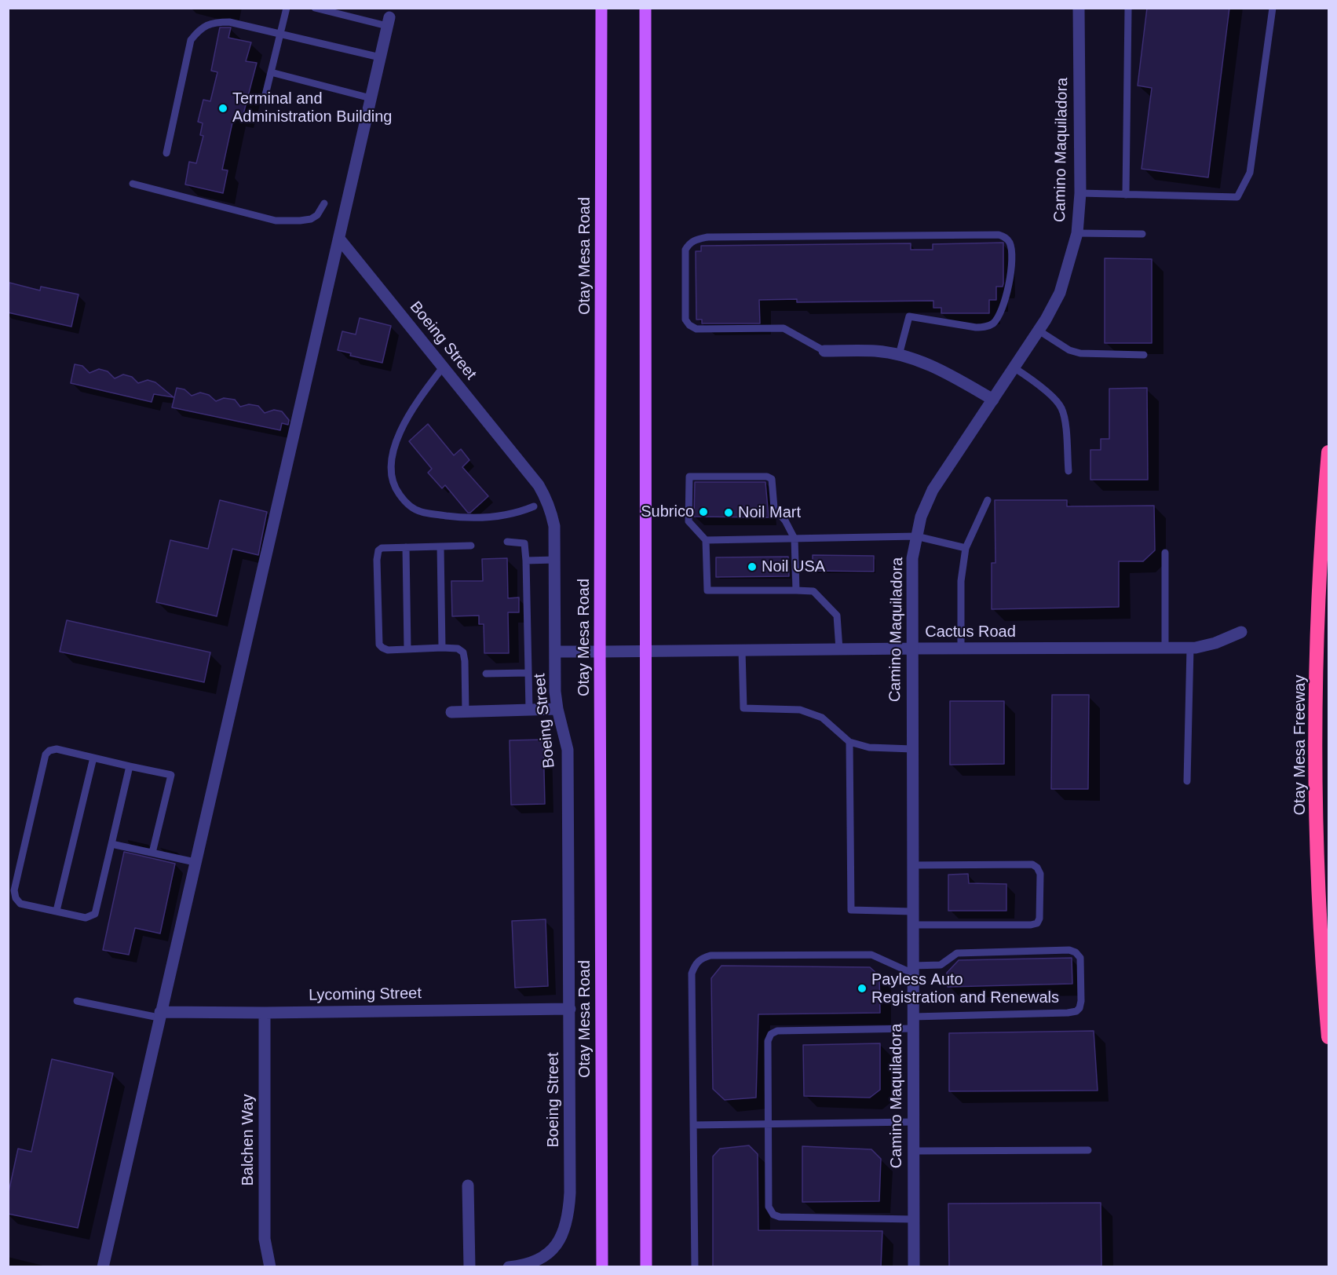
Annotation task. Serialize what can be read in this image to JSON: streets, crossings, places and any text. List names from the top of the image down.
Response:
{
  "streets": {
    "highway": ["Otay Mesa Freeway"],
    "main road": ["Otay Mesa Road"],
    "street": [
      "Camino Maquiladora",
      "Boeing Street",
      "Cactus Road",
      "Lycoming Street",
      "Balchen Way"
    ]
  },
  "crossings": [
    ["Camino Maquiladora", "Cactus Road"],
    ["Otay Mesa Road", "Cactus Road"],
    ["Boeing Street", "Cactus Road"],
    ["Boeing Street", "Lycoming Street"],
    ["Lycoming Street", "Balchen Way"]
  ],
  "places": [
    "Terminal and Administration Building",
    "Subrico",
    "Noil Mart",
    "Noil USA",
    "Payless Auto Registration and Renewals"
  ]
}
